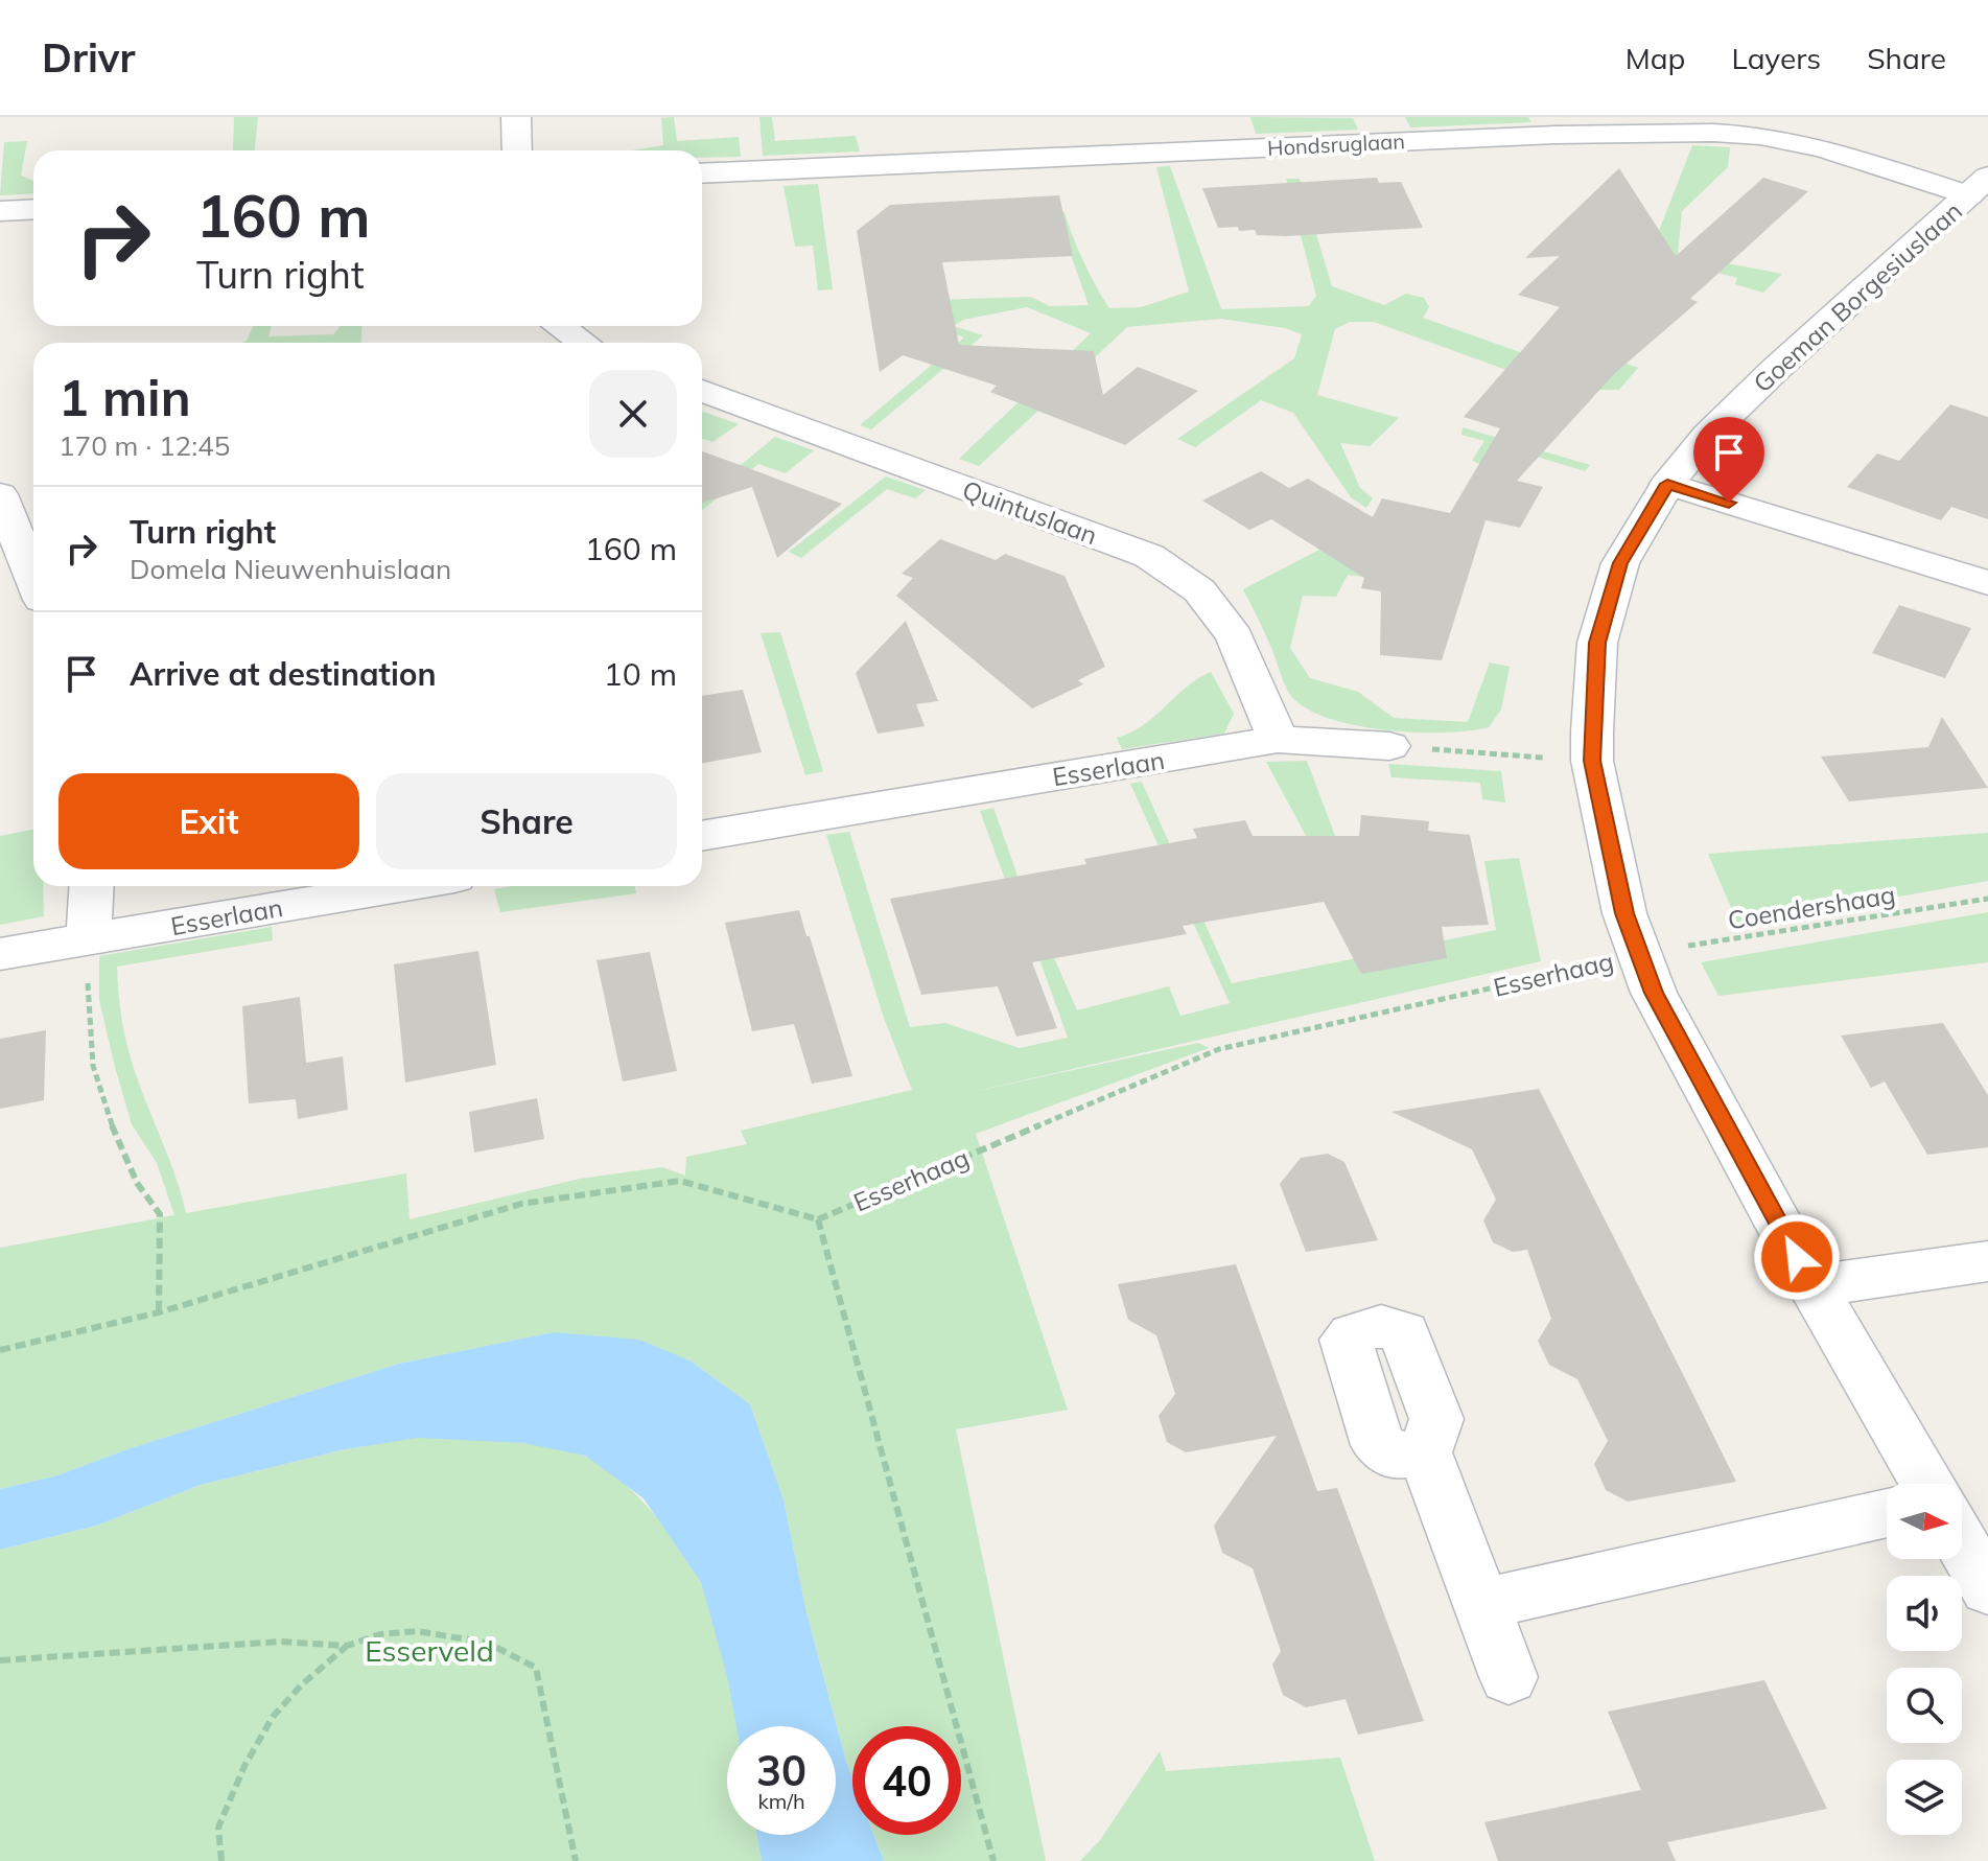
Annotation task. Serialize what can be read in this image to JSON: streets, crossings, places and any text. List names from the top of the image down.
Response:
{
  "streets": {
    "street": [
      "Hondsruglaan",
      "Goeman Borgesiuslaan",
      "Quintuslaan",
      "Esserlaan"
    ],
    "path": ["Coendershaag", "Esserhaag"]
  },
  "crossings": [
    ["Hondsruglaan", "Goeman Borgesiuslaan"],
    ["Goeman Borgesiuslaan", "Coendershaag"],
    ["Goeman Borgesiuslaan", "Esserhaag"],
    ["Quintuslaan", "Esserlaan"],
    ["Coendershaag", "Esserhaag"]
  ],
  "parks": ["Esserveld"],
  "north": "right",
  "page": {
    "header": "Drivr",
    "nav": ["Map", "Layers", "Share"],
    "turn": ["160 m", "Turn right"],
    "heading": ["1 min", "170 m · 12:45"],
    "list": [
      {
        "name": "Turn right",
        "note": "Domela Nieuwenhuislaan",
        "value": "160 m"
      },
      {
        "name": "Arrive at destination",
        "value": "10 m"
      }
    ],
    "buttons": ["Exit", "Share"],
    "speed": "30 km/h",
    "limit": "40"
  }
}
